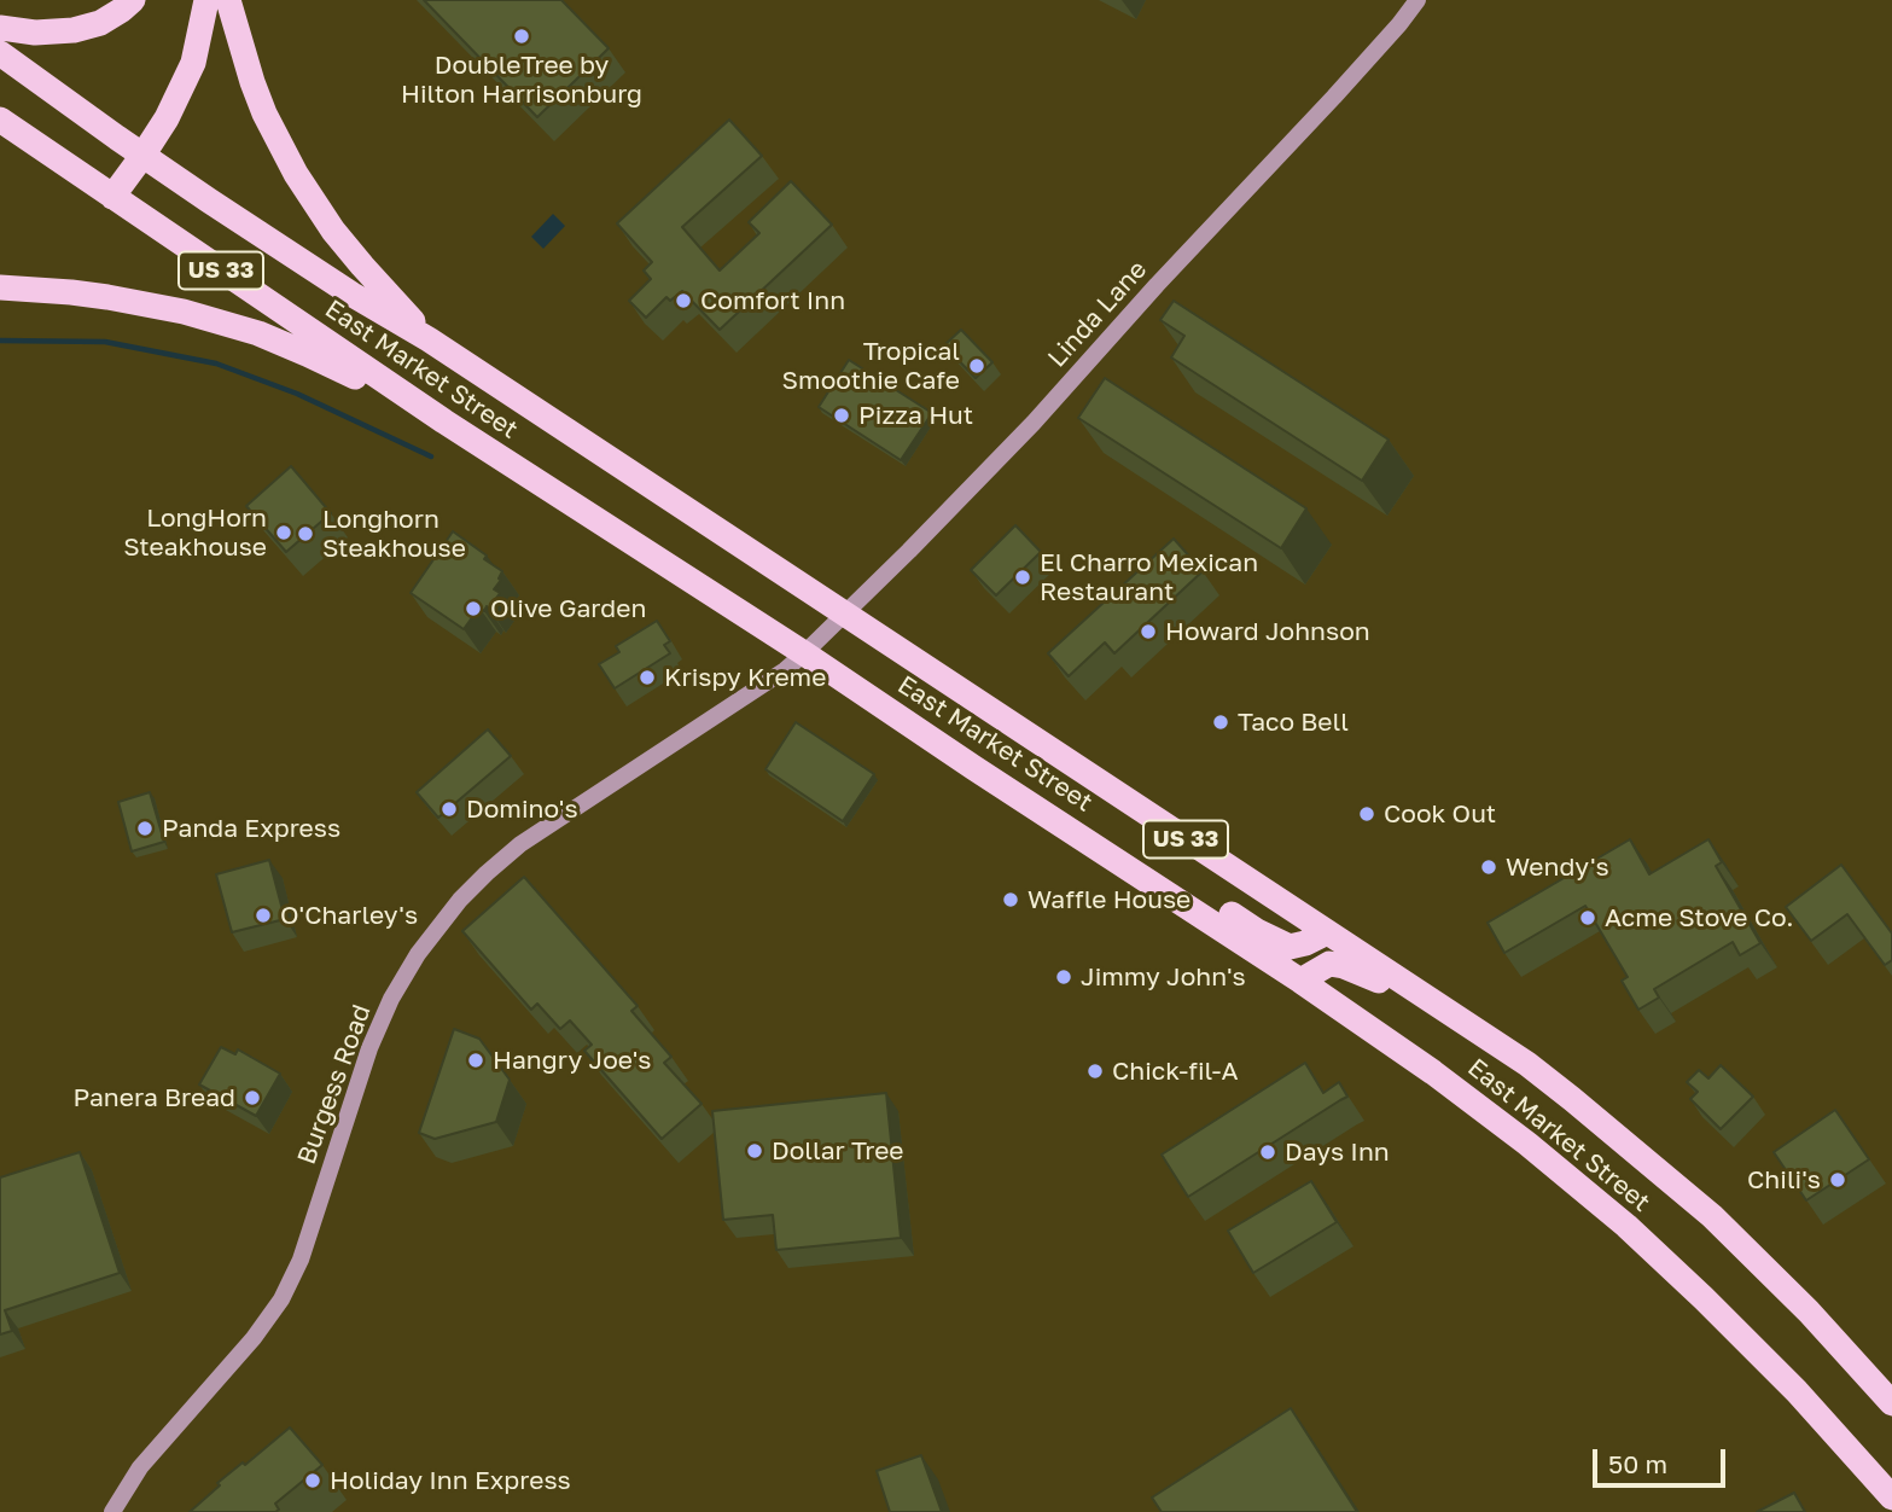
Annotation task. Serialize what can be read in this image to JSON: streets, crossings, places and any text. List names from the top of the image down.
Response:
{
  "streets": {
    "highway": ["US 33", "East Market Street"],
    "street": ["Linda Lane", "Burgess Road"]
  },
  "crossings": [
    ["Linda Lane", "East Market Street"],
    ["Linda Lane", "Burgess Road"],
    ["East Market Street", "Burgess Road"]
  ],
  "places": [
    "DoubleTree by Hilton Harrisonburg",
    "Comfort Inn",
    "Tropical Smoothie Cafe",
    "Pizza Hut",
    "LongHorn Steakhouse",
    "Longhorn Steakhouse",
    "El Charro Mexican Restaurant",
    "Olive Garden",
    "Howard Johnson",
    "Krispy Kreme",
    "Taco Bell",
    "Domino's",
    "Cook Out",
    "Panda Express",
    "Wendy's",
    "Waffle House",
    "O'Charley's",
    "Acme Stove Co.",
    "Jimmy John's",
    "Hangry Joe's",
    "Chick-fil-A",
    "Panera Bread",
    "Dollar Tree",
    "Days Inn",
    "Chili's",
    "Holiday Inn Express"
  ],
  "scale_bar": "50 m"
}
